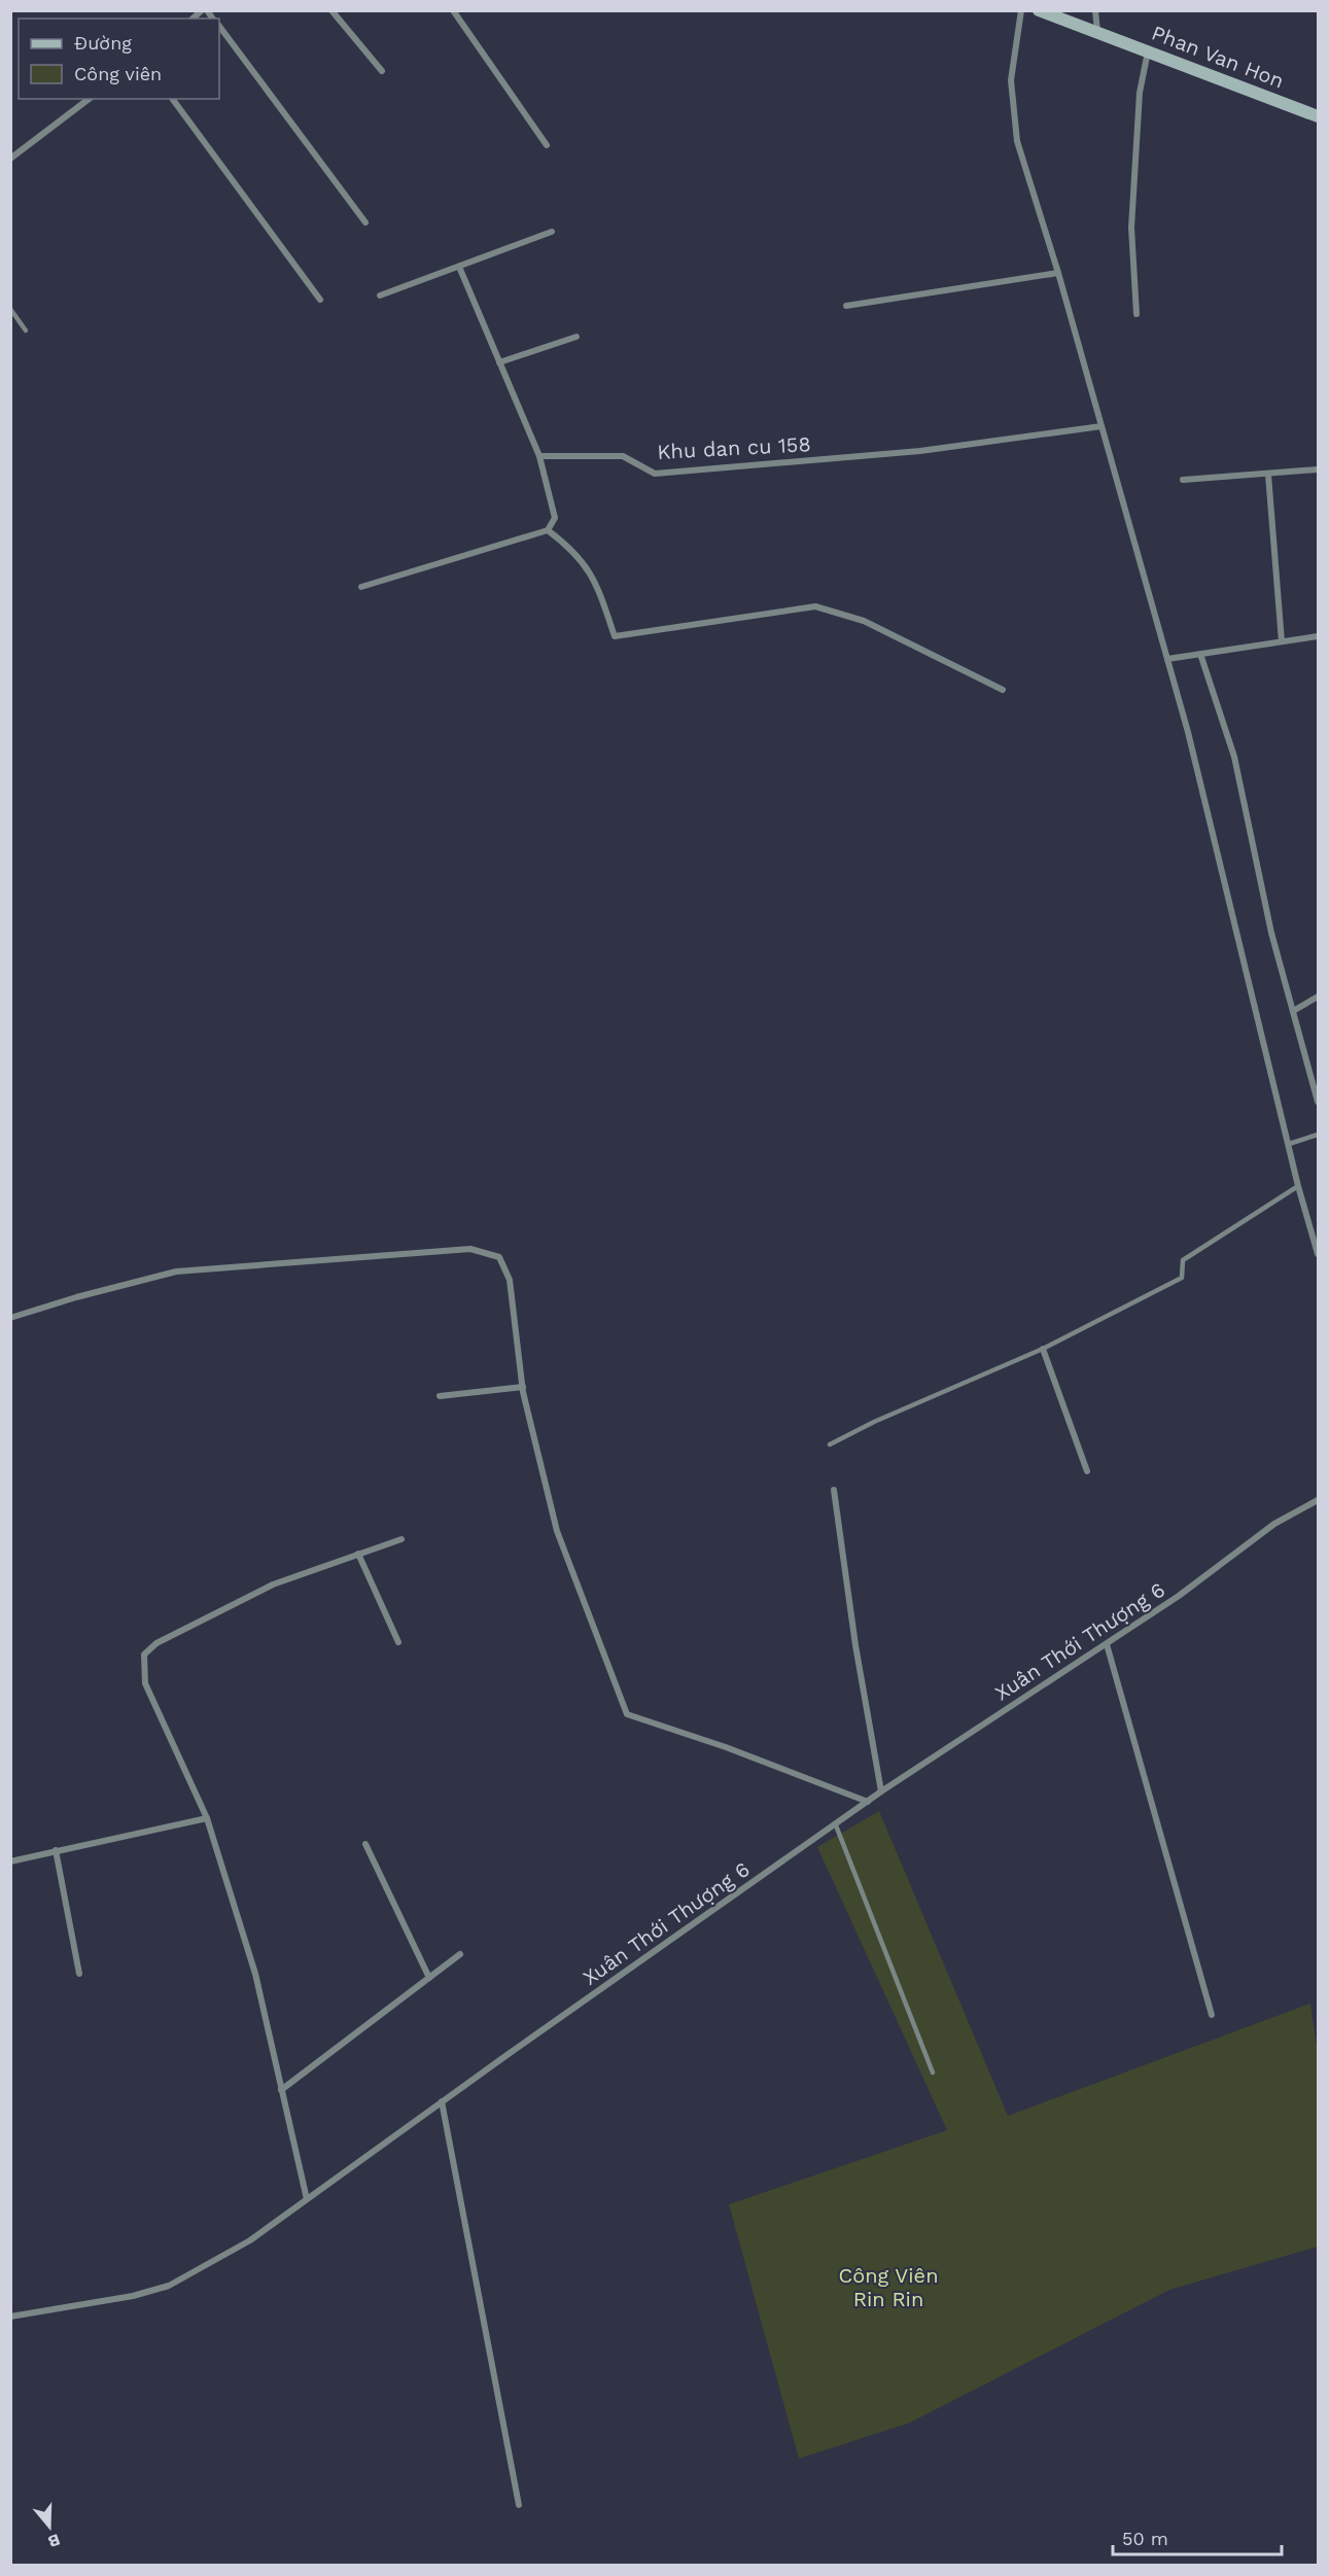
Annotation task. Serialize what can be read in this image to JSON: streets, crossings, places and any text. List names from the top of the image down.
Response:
{
  "streets": {
    "main road": ["Phan Van Hon"],
    "street": ["Khu dan cu 158", "Xuân Thới Thượng 6"]
  },
  "parks": ["Công Viên Rin Rin"],
  "legend": ["Đường", "Công viên"],
  "scale_bar": "50 m",
  "north": "bottom"
}
